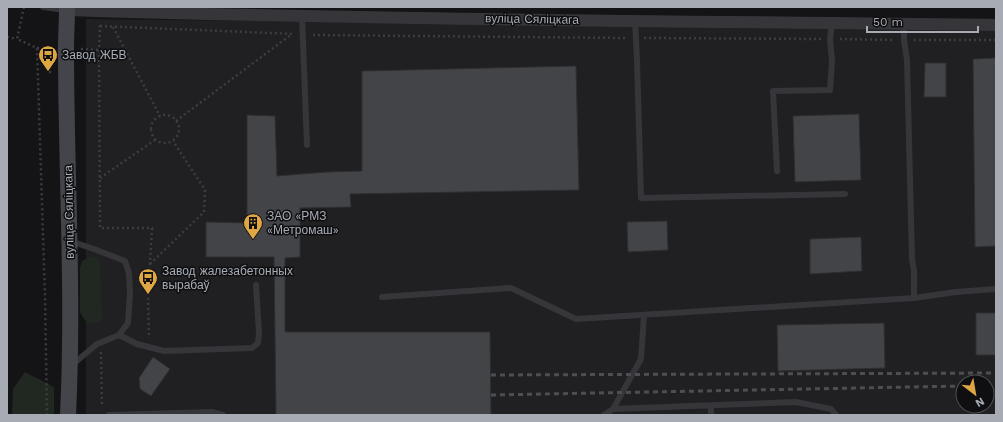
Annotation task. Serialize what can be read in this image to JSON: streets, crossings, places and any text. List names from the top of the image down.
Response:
{
  "streets": {
    "main road": ["вуліца Сяліцкага"]
  },
  "places": {
    "bus stop": ["Завод ЖБВ", "Завод жалезабетонных вырабаў"],
    "building": ["ЗАО «РМЗ «Метромаш»"]
  },
  "scale_bar": "50 m",
  "north": "bottom right"
}
